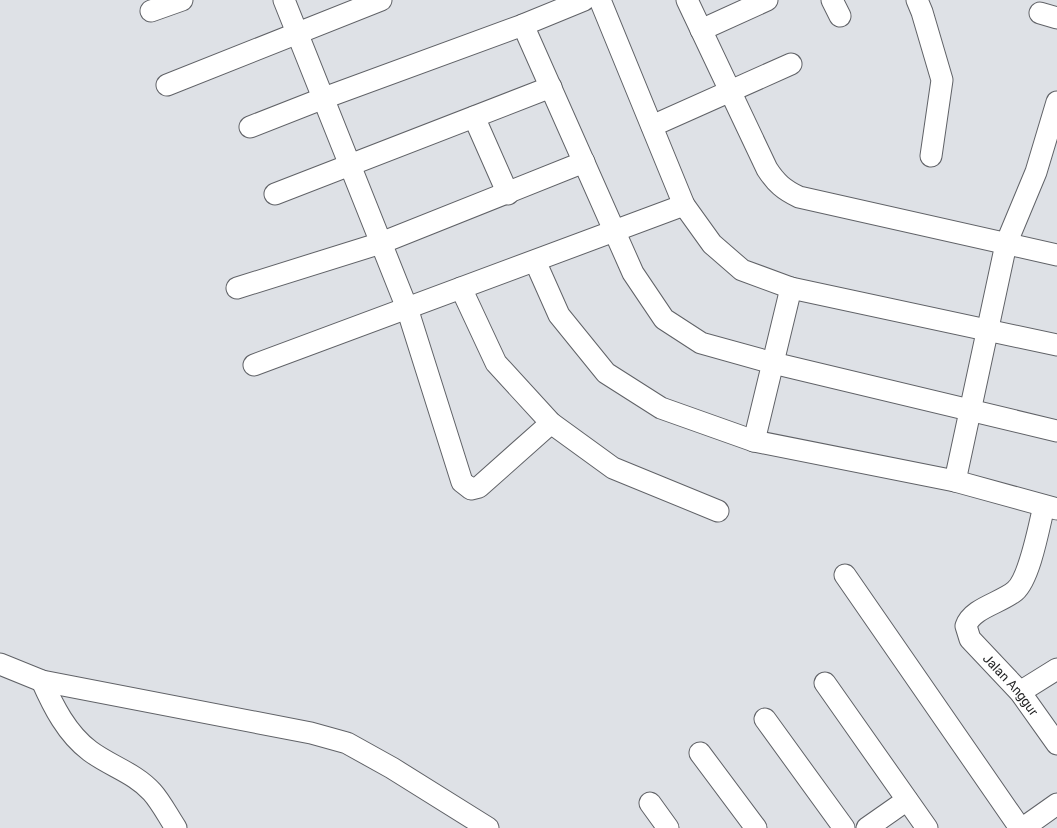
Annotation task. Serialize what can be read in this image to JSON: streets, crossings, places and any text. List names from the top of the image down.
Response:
{
  "streets": {
    "street": ["Jalan Anggur"]
  }
}
